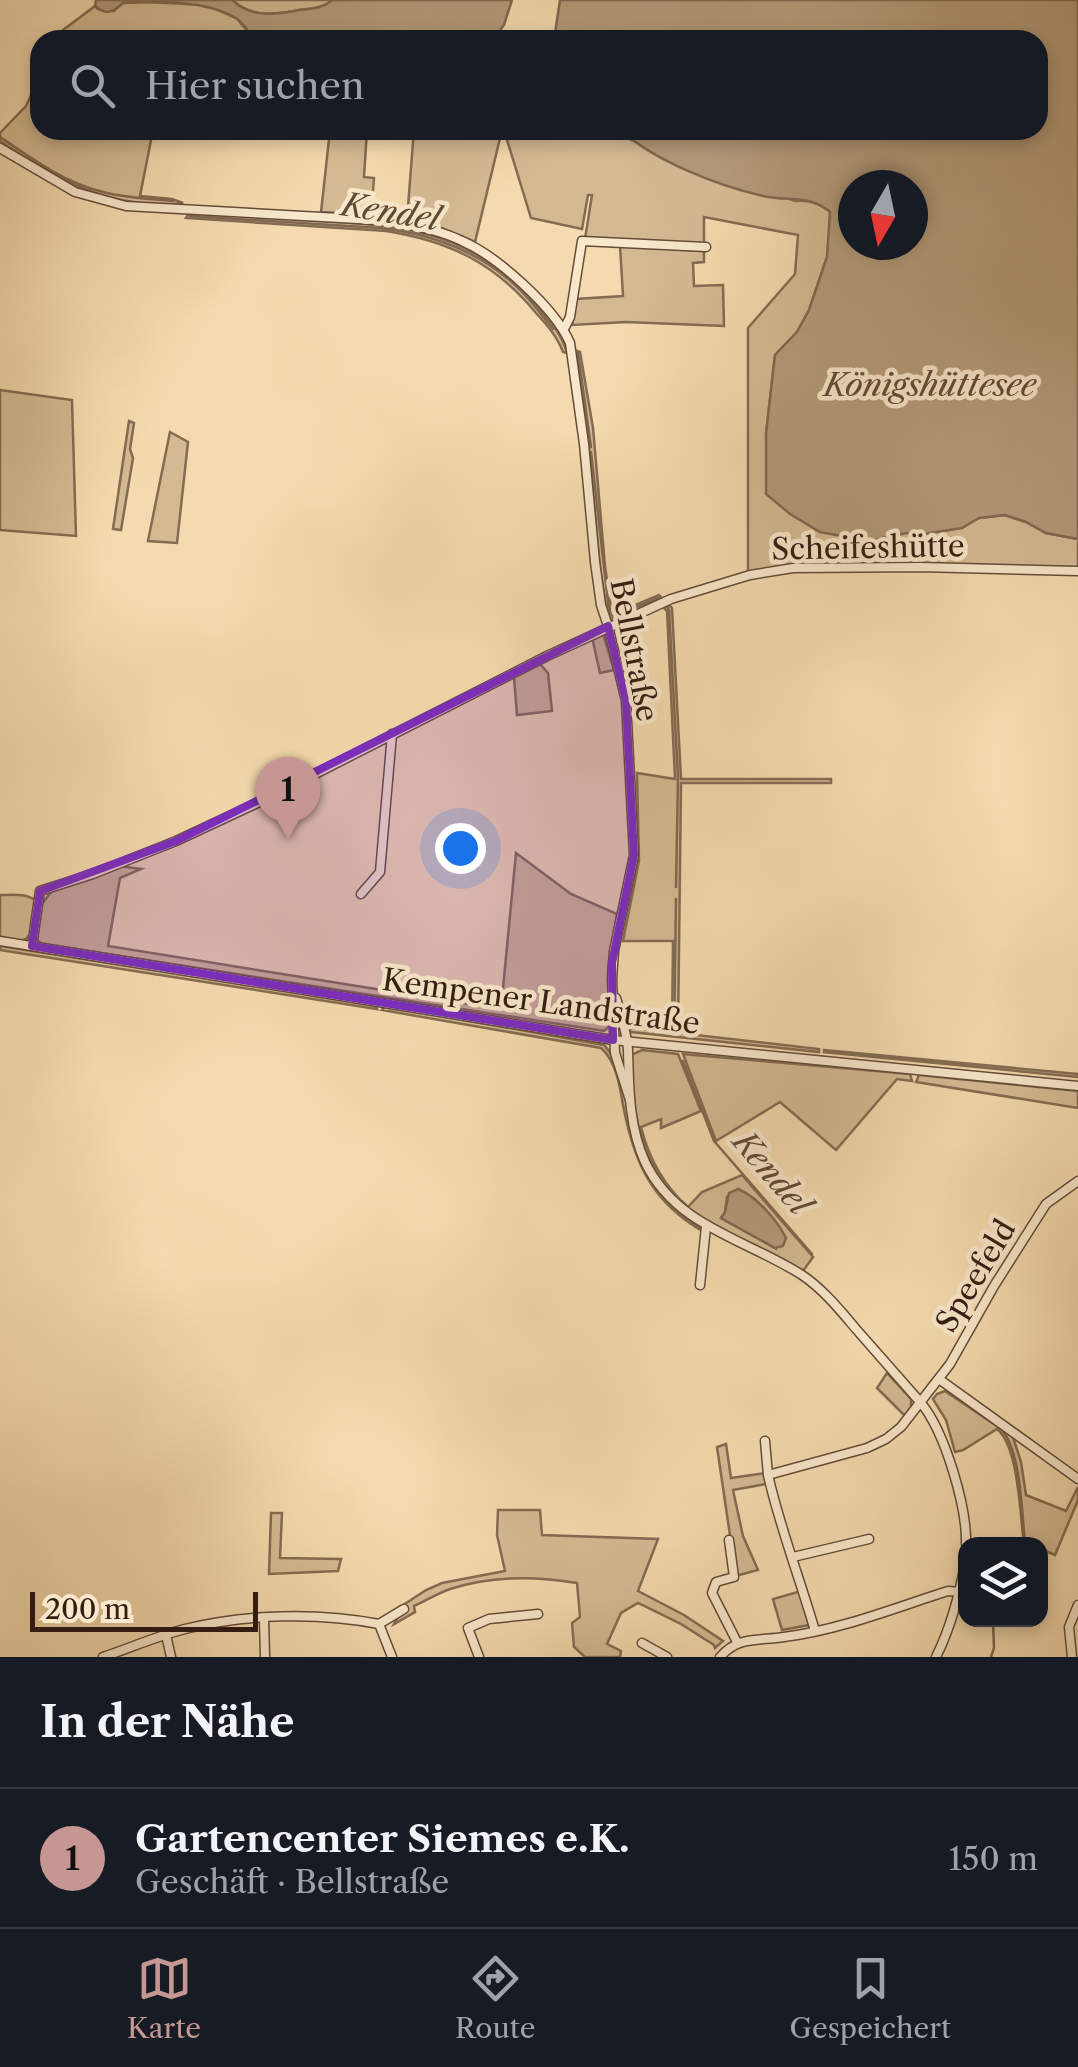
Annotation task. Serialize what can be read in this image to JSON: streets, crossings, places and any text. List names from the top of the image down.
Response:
{
  "streets": {
    "street": [
      "Scheifeshütte",
      "Bellstraße",
      "Kempener Landstraße",
      "Speefeld"
    ]
  },
  "crossings": [
    ["Scheifeshütte", "Bellstraße"],
    ["Bellstraße", "Kempener Landstraße"],
    ["Bellstraße", "Speefeld"]
  ],
  "water": ["Kendel", "Königshüttesee"],
  "scale_bar": "200 m",
  "north": "bottom",
  "page": {
    "search": "Hier suchen",
    "pins": "1",
    "scale": "200 m",
    "heading": "In der Nähe",
    "list": [
      {
        "mark": "1",
        "name": "Gartencenter Siemes e.K.",
        "note": "Geschäft · Bellstraße",
        "value": "150 m"
      }
    ],
    "nav": ["Karte", "Route", "Gespeichert"]
  }
}
